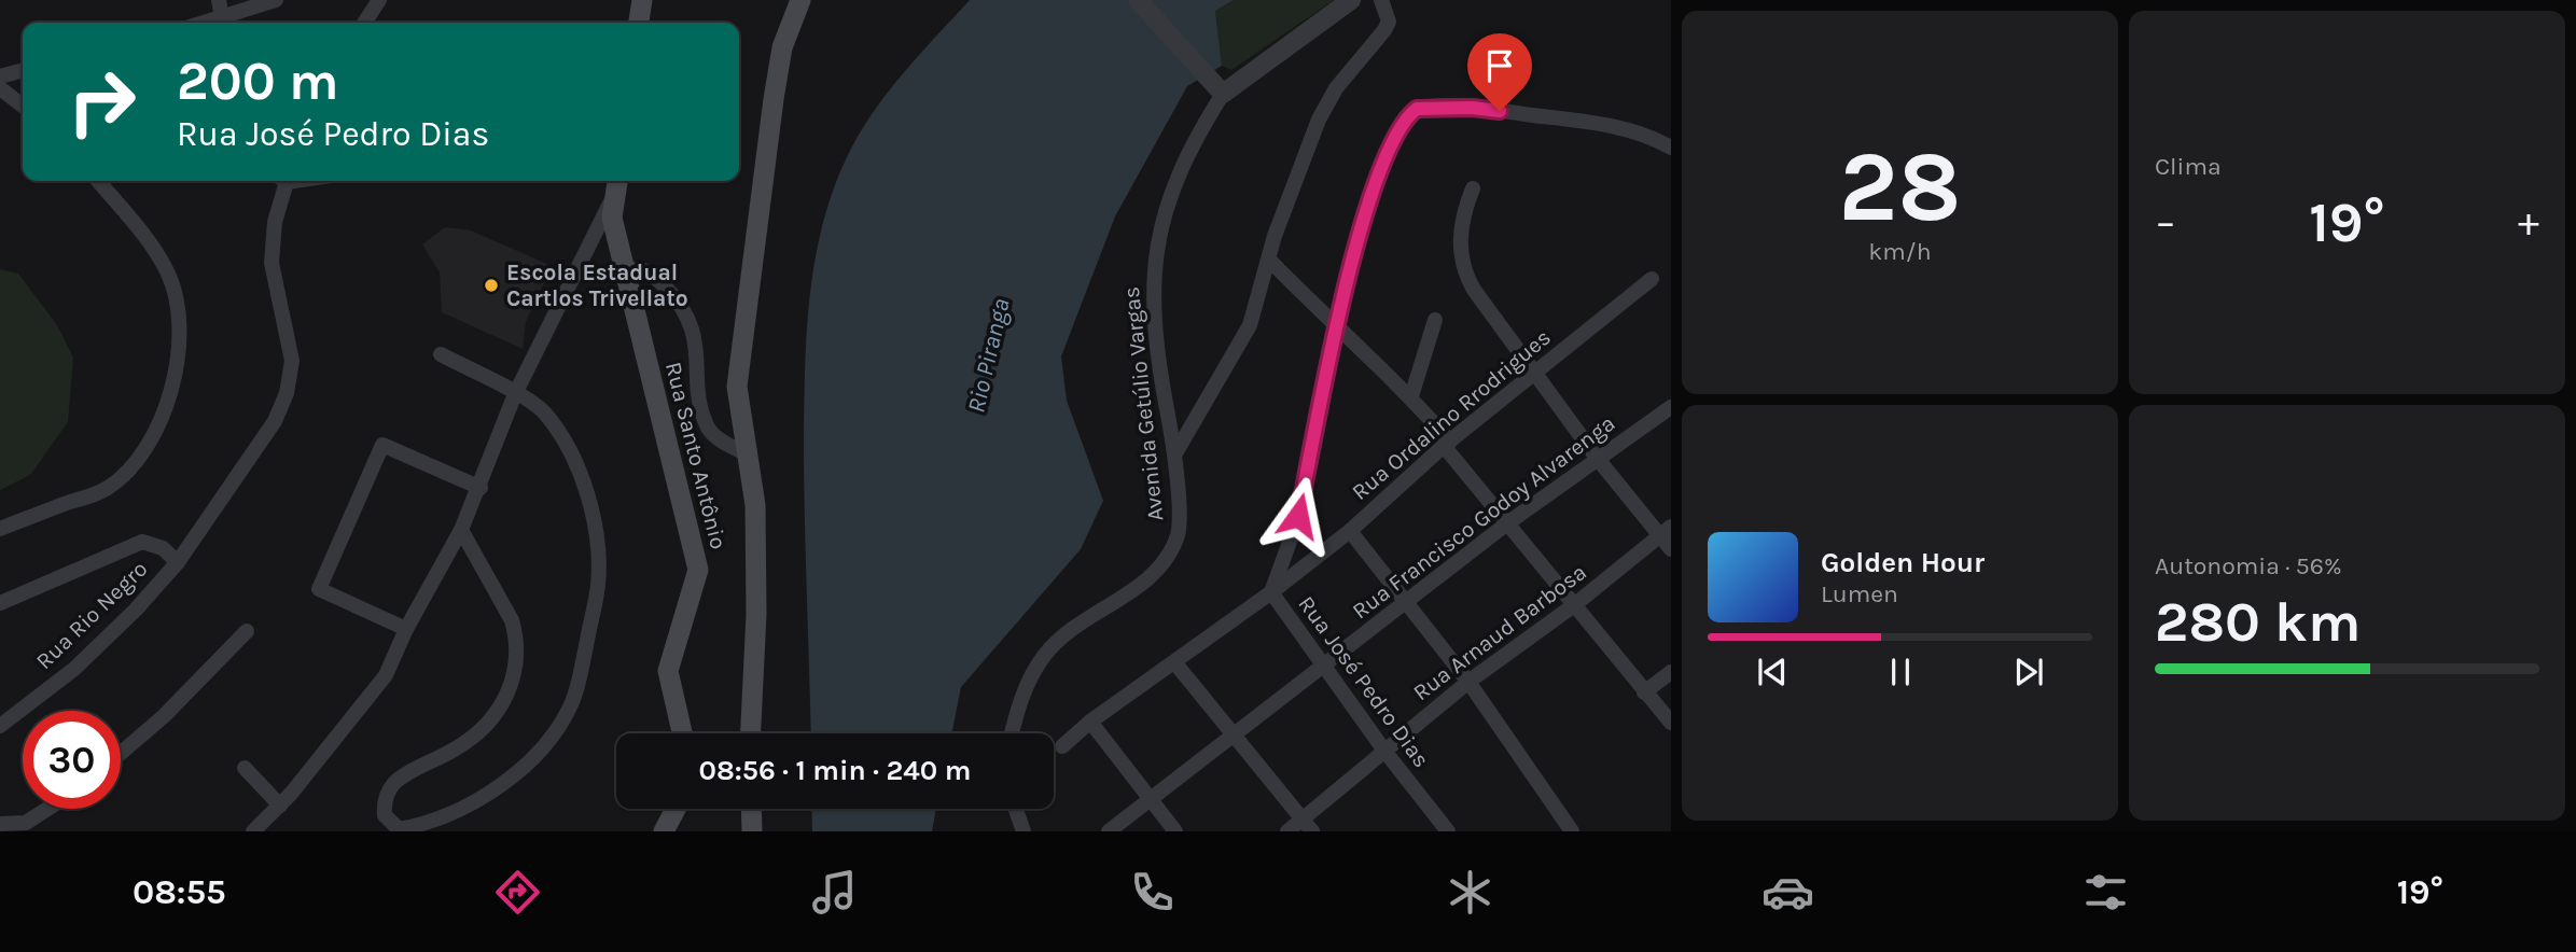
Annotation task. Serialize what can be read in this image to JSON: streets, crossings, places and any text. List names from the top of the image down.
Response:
{
  "streets": {
    "main road": ["Rua Santo Antônio"],
    "street": [
      "Avenida Getúlio Vargas",
      "Rua Ordalino Rrodrigues",
      "Rua Francisco Godoy Alvarenga",
      "Rua Rio Negro",
      "Rua Arnaud Barbosa",
      "Rua José Pedro Dias"
    ]
  },
  "crossings": [
    ["Rua Ordalino Rrodrigues", "Rua José Pedro Dias"],
    ["Rua Francisco Godoy Alvarenga", "Rua José Pedro Dias"],
    ["Rua Arnaud Barbosa", "Rua José Pedro Dias"]
  ],
  "water": ["Rio Piranga"],
  "places": ["Escola Estadual Cartlos Trivellato"],
  "page": {
    "tile": [
      ["28", "km/h"],
      "Clima",
      ["Autonomia · 56%", "280 km"]
    ],
    "turn": ["200 m", "Rua José Pedro Dias"],
    "heat": ["−", "19°", "+"],
    "song": ["Golden Hour", "Lumen"],
    "limit": "30",
    "trip": "08:56 · 1 min · 240 m",
    "tabs": ["08:55", "19°"]
  }
}
